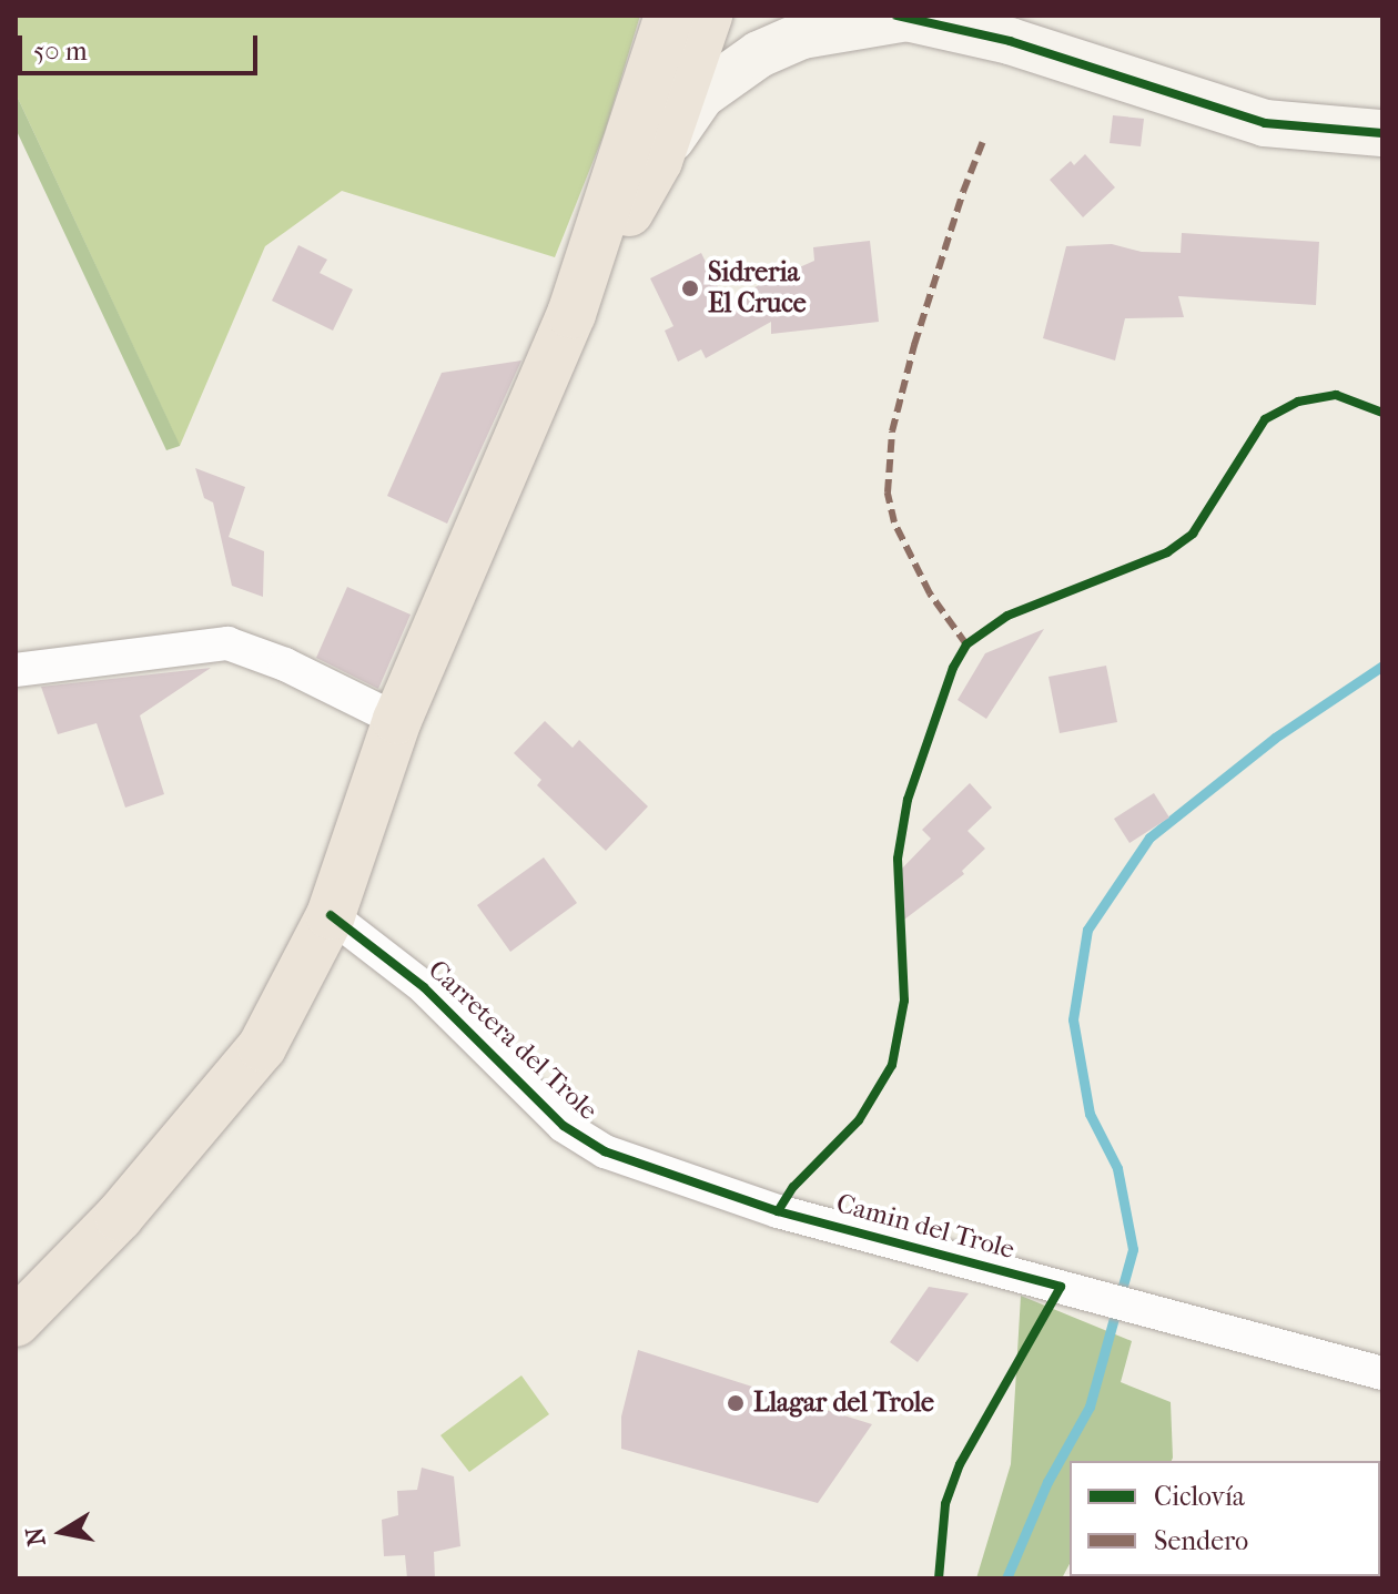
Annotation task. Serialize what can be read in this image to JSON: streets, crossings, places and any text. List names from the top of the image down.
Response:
{
  "streets": {
    "street": ["Carretera del Trole", "Camin del Trole"]
  },
  "crossings": [
    ["Carretera del Trole", "Camin del Trole"]
  ],
  "places": ["Sidreria El Cruce", "Llagar del Trole"],
  "legend": ["Ciclovía", "Sendero"],
  "scale_bar": "50 m",
  "north": "left"
}
